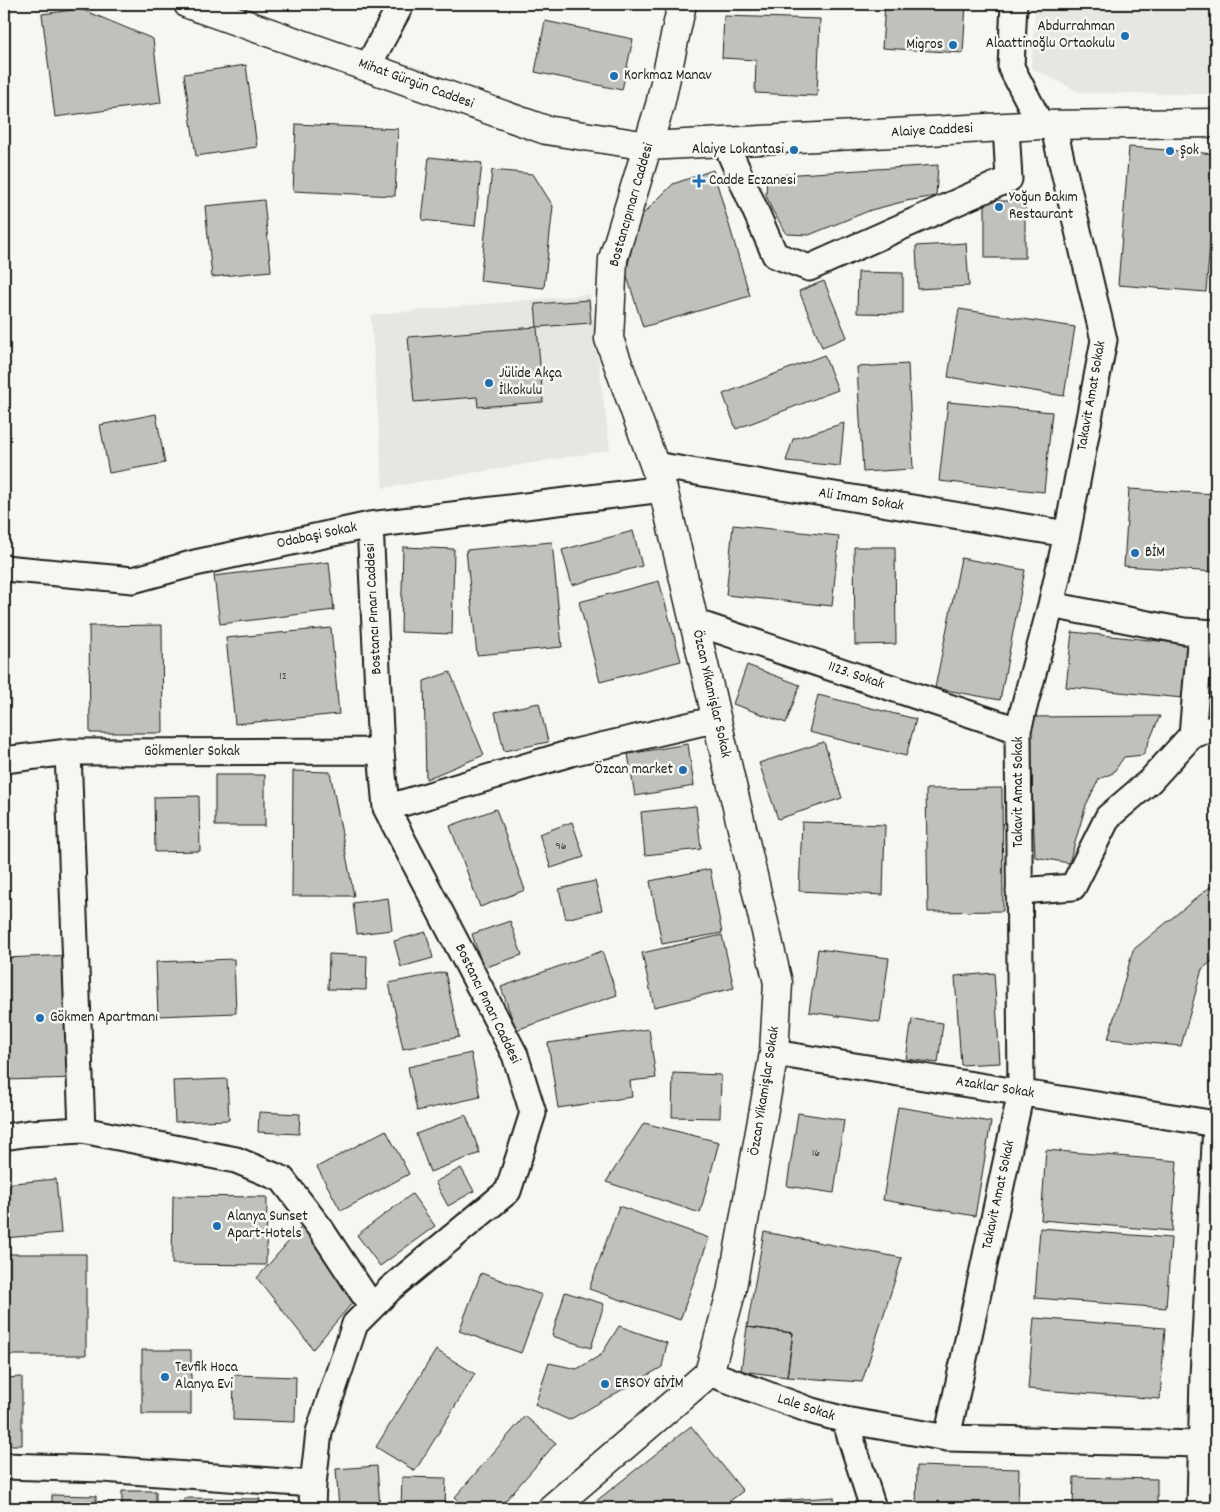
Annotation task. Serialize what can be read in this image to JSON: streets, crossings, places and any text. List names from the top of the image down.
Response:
{
  "streets": {
    "street": [
      "Mihat Gürgün Caddesi",
      "Alaiye Caddesi",
      "Bostancıpınarı Caddesi",
      "Takavit Amat Sokak",
      "Ali Imam Sokak",
      "Odabaşi Sokak",
      "Bostancı Pınarı Caddesi",
      "1123. Sokak",
      "Özcan Yikamişlar Sokak",
      "Gökmenler Sokak",
      "Azaklar Sokak",
      "Lale Sokak"
    ]
  },
  "crossings": [
    ["Mihat Gürgün Caddesi", "Alaiye Caddesi"],
    ["Mihat Gürgün Caddesi", "Bostancıpınarı Caddesi"],
    ["Alaiye Caddesi", "Bostancıpınarı Caddesi"],
    ["Alaiye Caddesi", "Takavit Amat Sokak"],
    ["Bostancıpınarı Caddesi", "Ali Imam Sokak"],
    ["Bostancıpınarı Caddesi", "Odabaşi Sokak"],
    ["Bostancıpınarı Caddesi", "Özcan Yikamişlar Sokak"],
    ["Takavit Amat Sokak", "Ali Imam Sokak"],
    ["Takavit Amat Sokak", "1123. Sokak"],
    ["Takavit Amat Sokak", "Azaklar Sokak"],
    ["Ali Imam Sokak", "Odabaşi Sokak"],
    ["Ali Imam Sokak", "Özcan Yikamişlar Sokak"],
    ["Odabaşi Sokak", "Bostancı Pınarı Caddesi"],
    ["Odabaşi Sokak", "Özcan Yikamişlar Sokak"],
    ["Bostancı Pınarı Caddesi", "Gökmenler Sokak"],
    ["1123. Sokak", "Özcan Yikamişlar Sokak"],
    ["Özcan Yikamişlar Sokak", "Azaklar Sokak"],
    ["Özcan Yikamişlar Sokak", "Lale Sokak"]
  ],
  "places": {
    "other": [
      "Abdurrahman Alaattinoğlu Ortaokulu",
      "Migros",
      "Korkmaz Manav",
      "Alaiye Lokantasi",
      "Şok",
      "Yoğun Bakım Restaurant",
      "Jülide Akça İlkokulu",
      "BİM",
      "Özcan market",
      "Gökmen Apartmanı",
      "Alanya Sunset Apart-Hotels",
      "Tevfik Hoca Alanya Evi",
      "ERSOY GİYİM"
    ],
    "health": ["Cadde Eczanesi"]
  },
  "house_numbers": ["12", "96", "16"]
}
